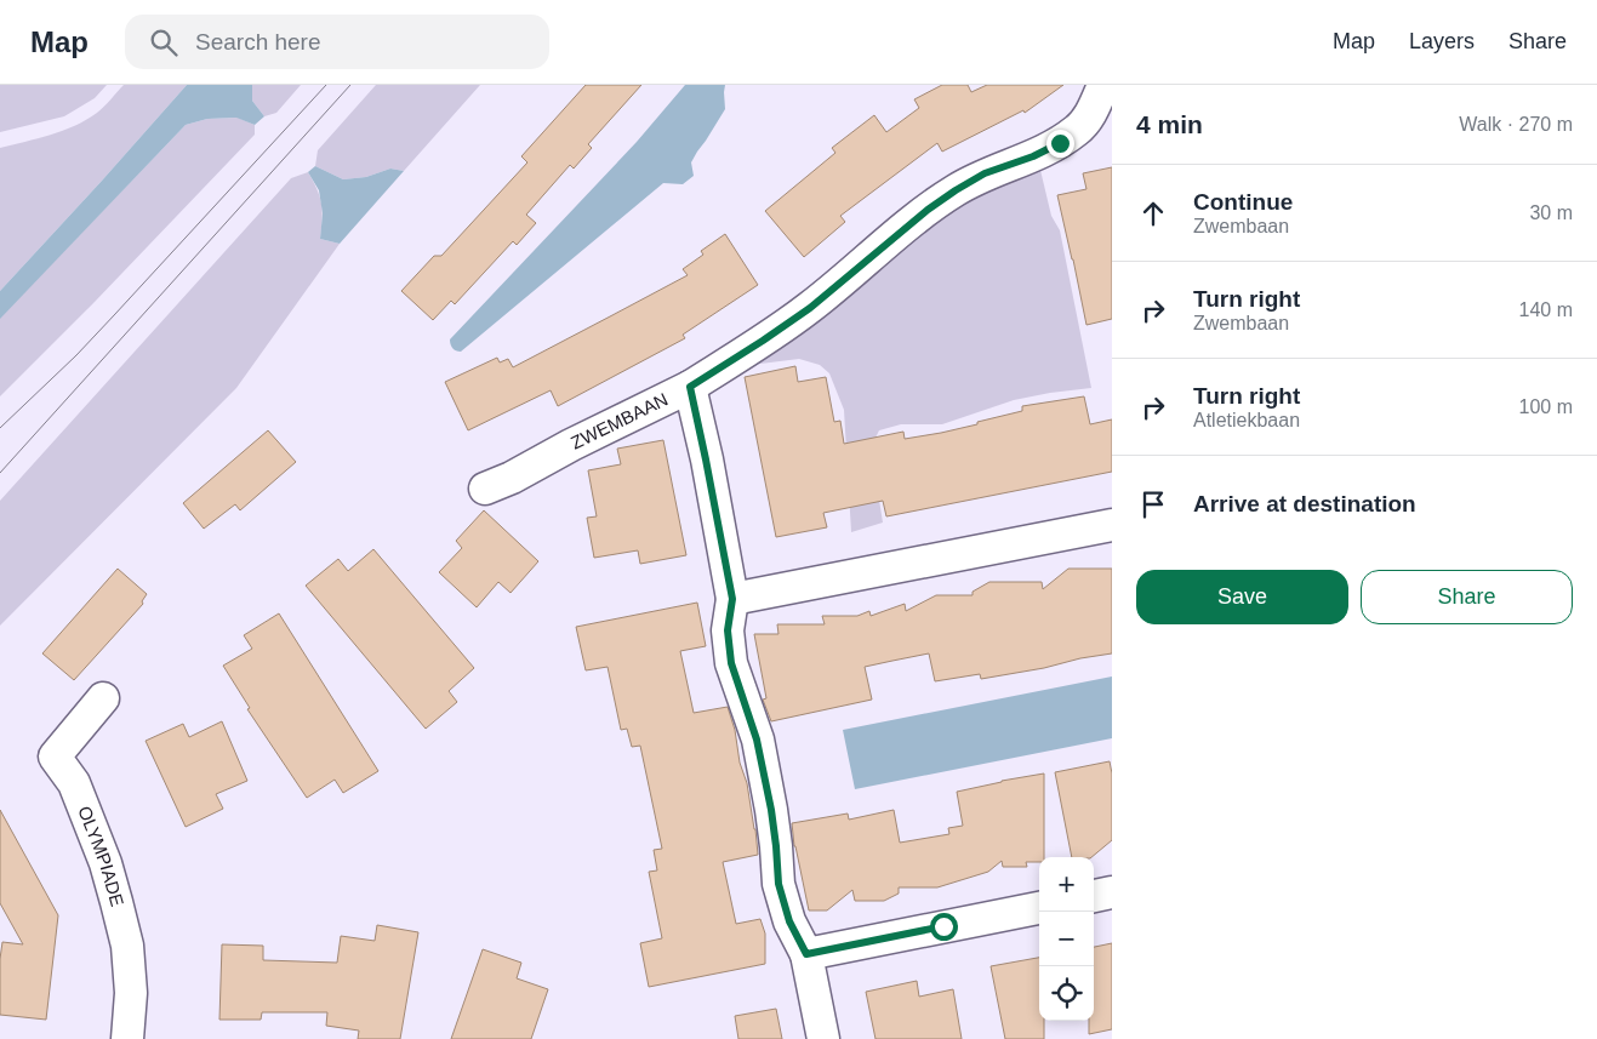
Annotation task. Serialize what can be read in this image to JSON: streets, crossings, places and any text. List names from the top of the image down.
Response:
{
  "streets": {
    "street": ["ZWEMBAAN", "OLYMPIADE"]
  },
  "page": {
    "header": "Map",
    "search": "Search here",
    "nav": ["Map", "Layers", "Share"],
    "heading": ["4 min", "Walk · 270 m"],
    "list": [
      ["Continue", "Zwembaan", "30 m"],
      ["Turn right", "Zwembaan", "140 m"],
      ["Turn right", "Atletiekbaan", "100 m"],
      "Arrive at destination"
    ],
    "buttons": ["Save", "Share"],
    "map_buttons": ["+", "−"]
  }
}
